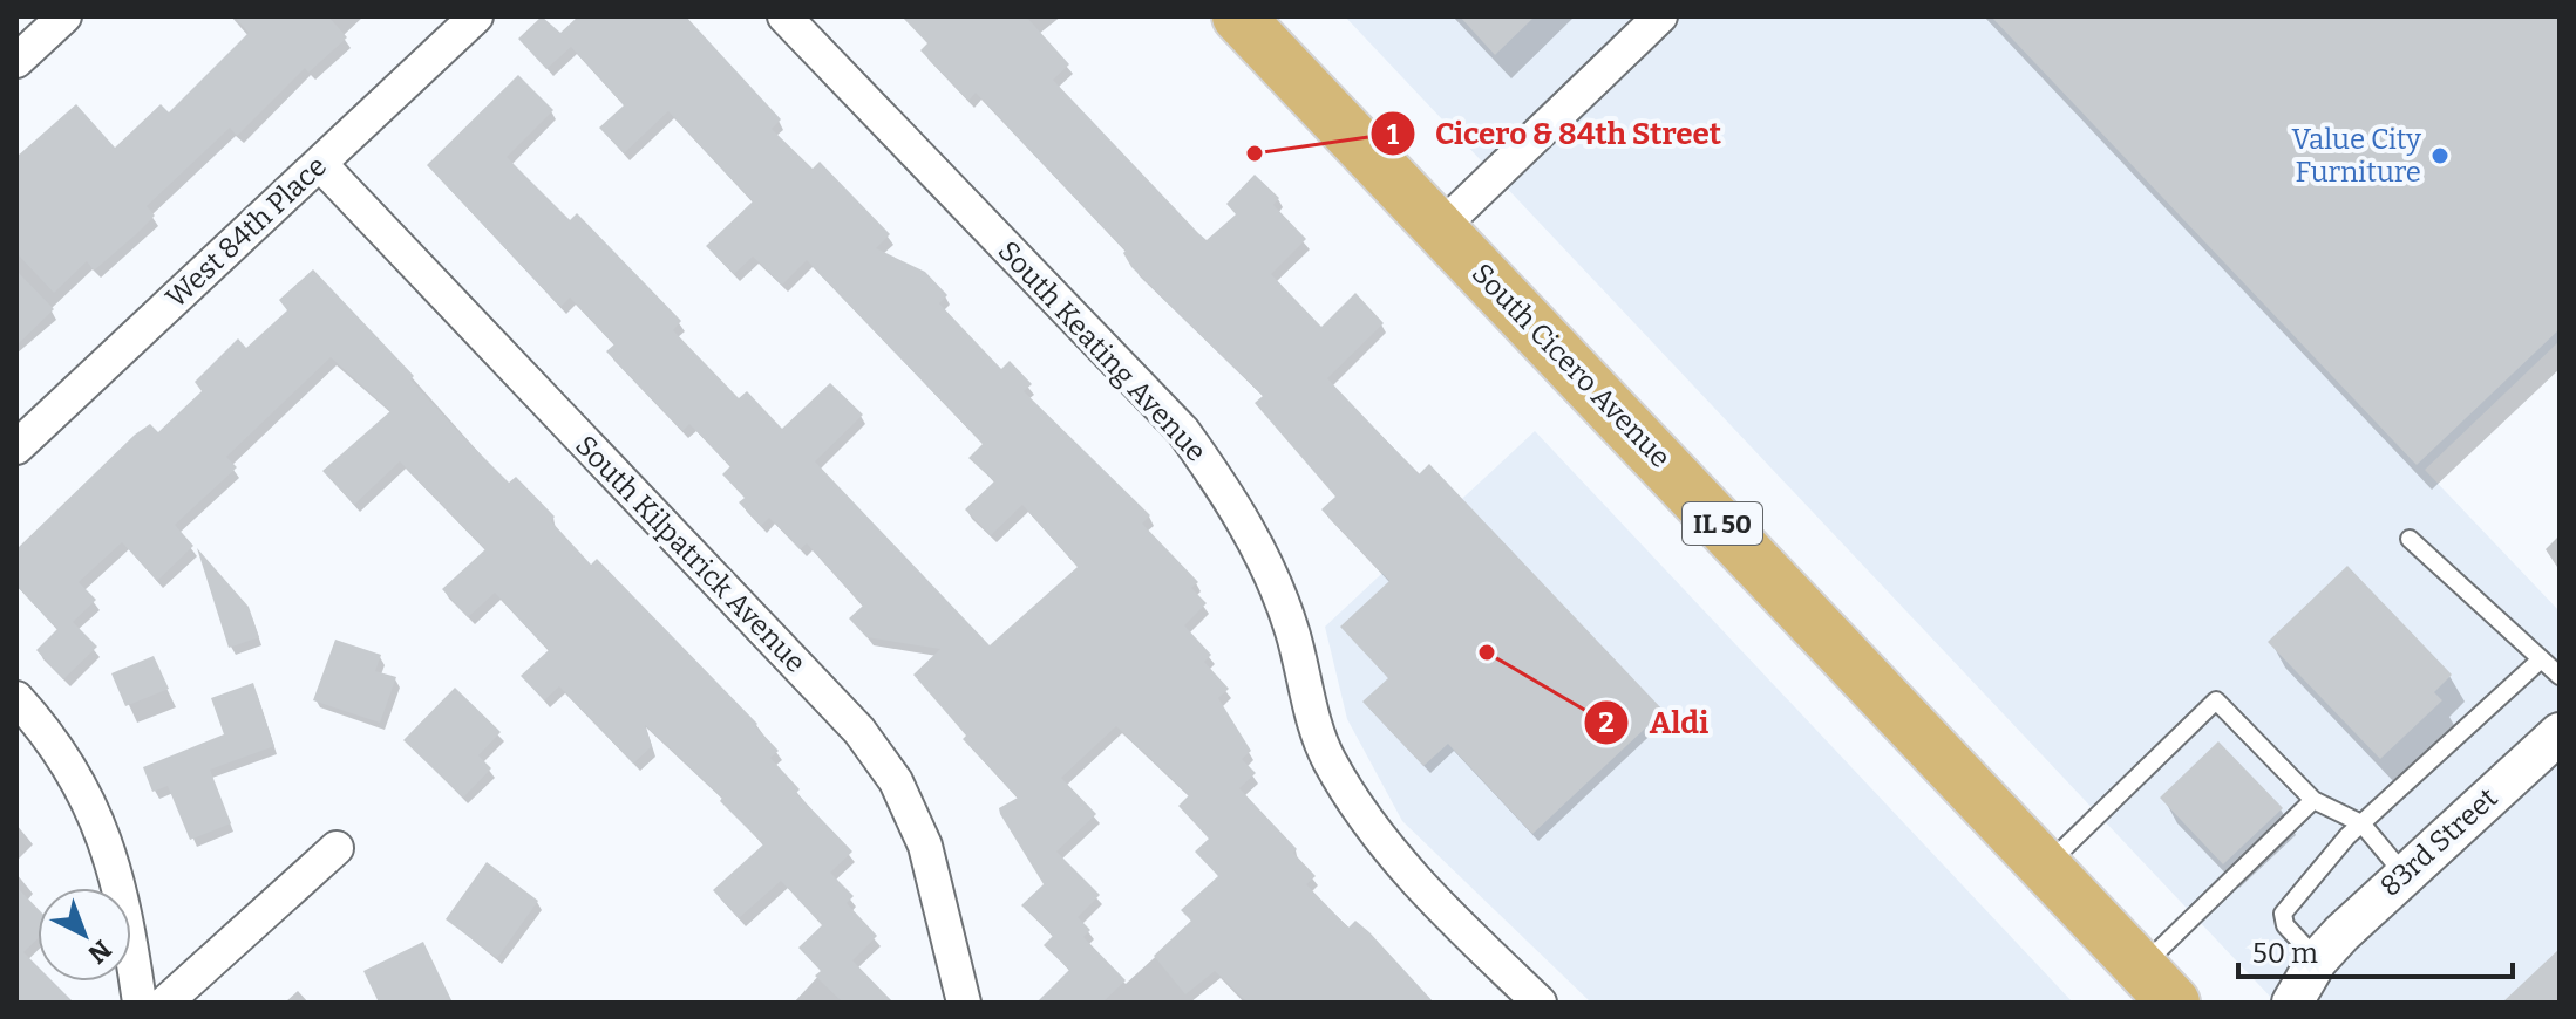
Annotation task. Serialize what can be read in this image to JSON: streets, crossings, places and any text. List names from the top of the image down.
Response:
{
  "streets": {
    "main road": ["South Cicero Avenue", "IL 50"],
    "street": [
      "West 84th Place",
      "South Keating Avenue",
      "South Kilpatrick Avenue",
      "83rd Street"
    ]
  },
  "crossings": [
    ["West 84th Place", "South Kilpatrick Avenue"]
  ],
  "places": ["Cicero & 84th Street", "Value City Furniture", "Aldi"],
  "scale_bar": "50 m",
  "north": "bottom right"
}
